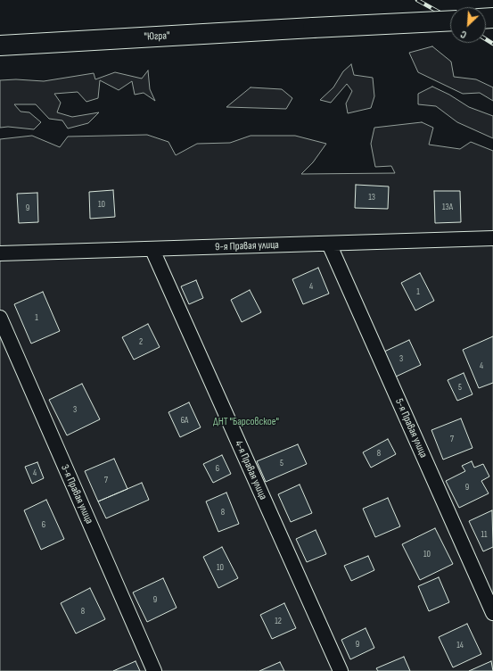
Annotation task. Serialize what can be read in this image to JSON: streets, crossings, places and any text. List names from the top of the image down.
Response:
{
  "streets": {
    "highway": ["\"Югра\""],
    "street": [
      "9-я Правая улица",
      "5-я Правая улица",
      "4-я Правая улица",
      "3-я Правая улица"
    ]
  },
  "crossings": [
    ["9-я Правая улица", "5-я Правая улица"],
    ["9-я Правая улица", "4-я Правая улица"]
  ],
  "parks": ["ДНТ \"Барсовское\""],
  "house_numbers": [
    "13",
    "10",
    "13А",
    "9",
    "4",
    "1",
    "1",
    "2",
    "3",
    "4",
    "5",
    "3",
    "6А",
    "7",
    "8",
    "5",
    "6",
    "4",
    "7",
    "9",
    "8",
    "6",
    "11",
    "10",
    "10",
    "9",
    "8",
    "12",
    "9",
    "14"
  ],
  "north": "bottom left"
}
